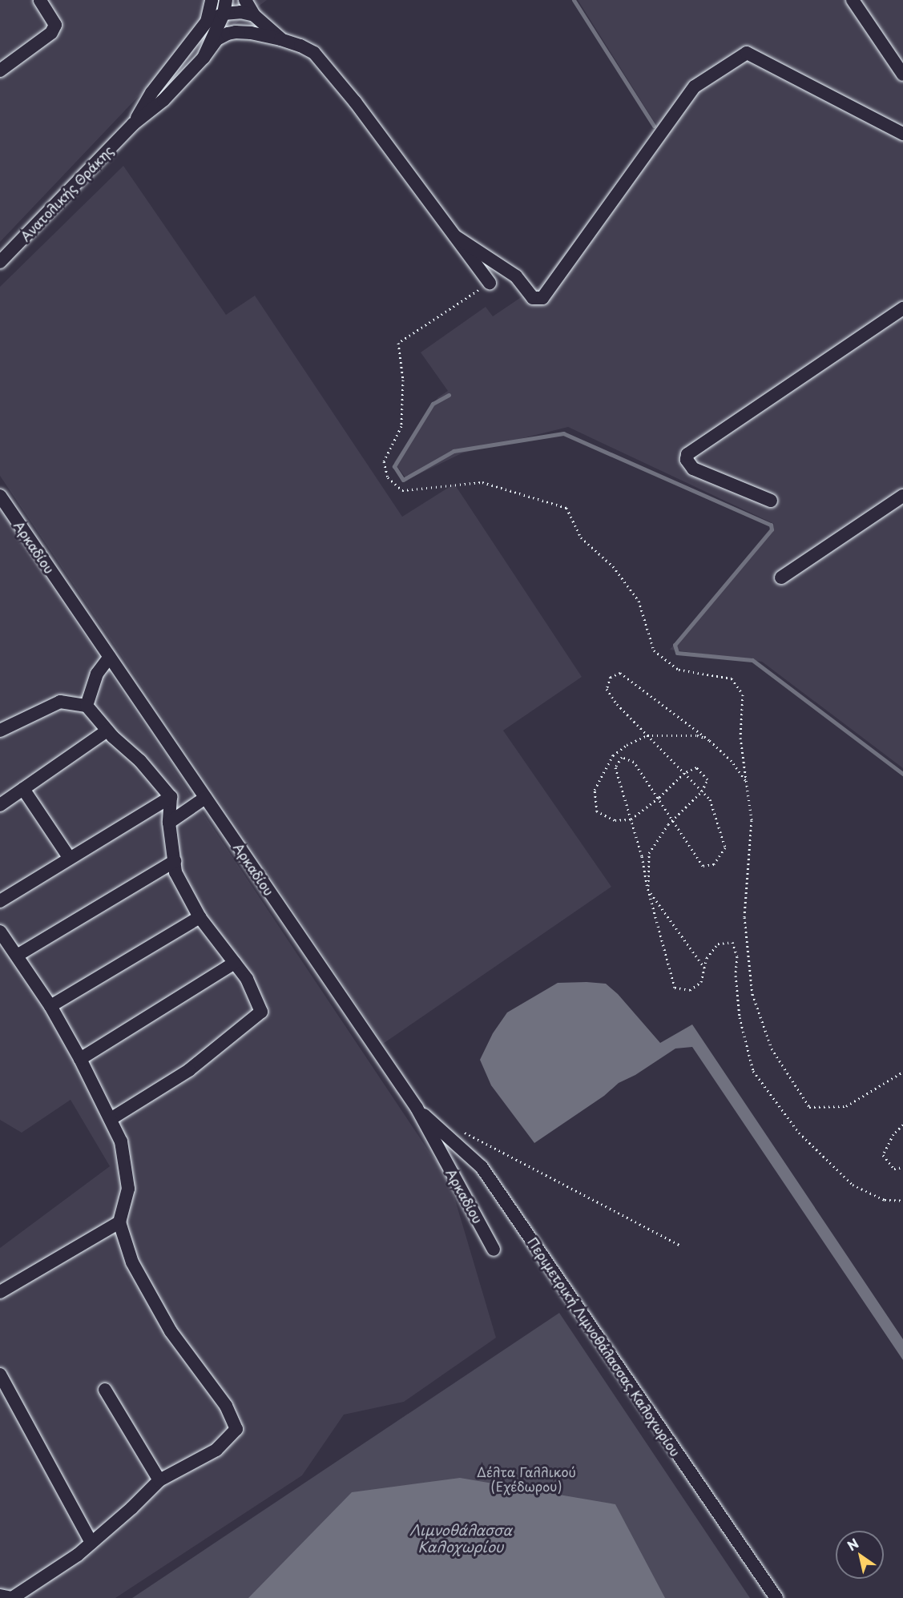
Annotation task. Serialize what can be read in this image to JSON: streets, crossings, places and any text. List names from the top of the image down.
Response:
{
  "streets": {
    "street": ["Ανατολικής Θράκης", "Αρκαδίου", "Περιμετρική Λιμνοθάλασσας Καλοχωρίου"]
  },
  "crossings": [
    ["Αρκαδίου", "Περιμετρική Λιμνοθάλασσας Καλοχωρίου"]
  ],
  "water": ["Λιμνοθάλασσα Καλοχωρίου"],
  "parks": ["Δέλτα Γαλλικού (Εχέδωρου)"],
  "north": "top left"
}
